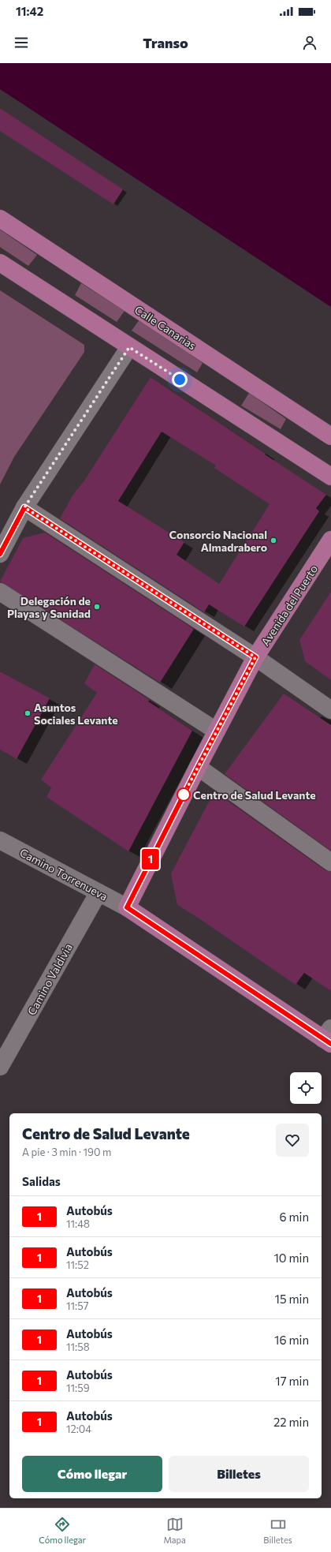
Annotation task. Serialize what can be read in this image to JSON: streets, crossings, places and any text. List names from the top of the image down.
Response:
{
  "streets": {
    "main road": ["Calle Canarias", "Avenida del Puerto"],
    "street": ["Camino Torrenueva", "Camino Valdivia"]
  },
  "crossings": [
    ["Avenida del Puerto", "Camino Torrenueva"],
    ["Camino Torrenueva", "Camino Valdivia"]
  ],
  "places": [
    "Consorcio Nacional Almadrabero",
    "Delegación de Playas y Sanidad",
    "Asuntos Sociales Levante",
    "Centro de Salud Levante"
  ],
  "lines": ["bus line 1"],
  "page": {
    "status": "11:42",
    "header": "Transo",
    "on_map": "1",
    "heading": [
      ["Centro de Salud Levante", "A pie · 3 min · 190 m"],
      "Salidas"
    ],
    "list": [
      {
        "mark": "1",
        "name": "Autobús",
        "note": "11:48",
        "value": "6 min"
      },
      {
        "mark": "1",
        "name": "Autobús",
        "note": "11:52",
        "value": "10 min"
      },
      {
        "mark": "1",
        "name": "Autobús",
        "note": "11:57",
        "value": "15 min"
      },
      {
        "mark": "1",
        "name": "Autobús",
        "note": "11:58",
        "value": "16 min"
      },
      {
        "mark": "1",
        "name": "Autobús",
        "note": "11:59",
        "value": "17 min"
      },
      {
        "mark": "1",
        "name": "Autobús",
        "note": "12:04",
        "value": "22 min"
      }
    ],
    "buttons": ["Cómo llegar", "Billetes"],
    "tabs": ["Cómo llegar", "Mapa", "Billetes"]
  }
}
